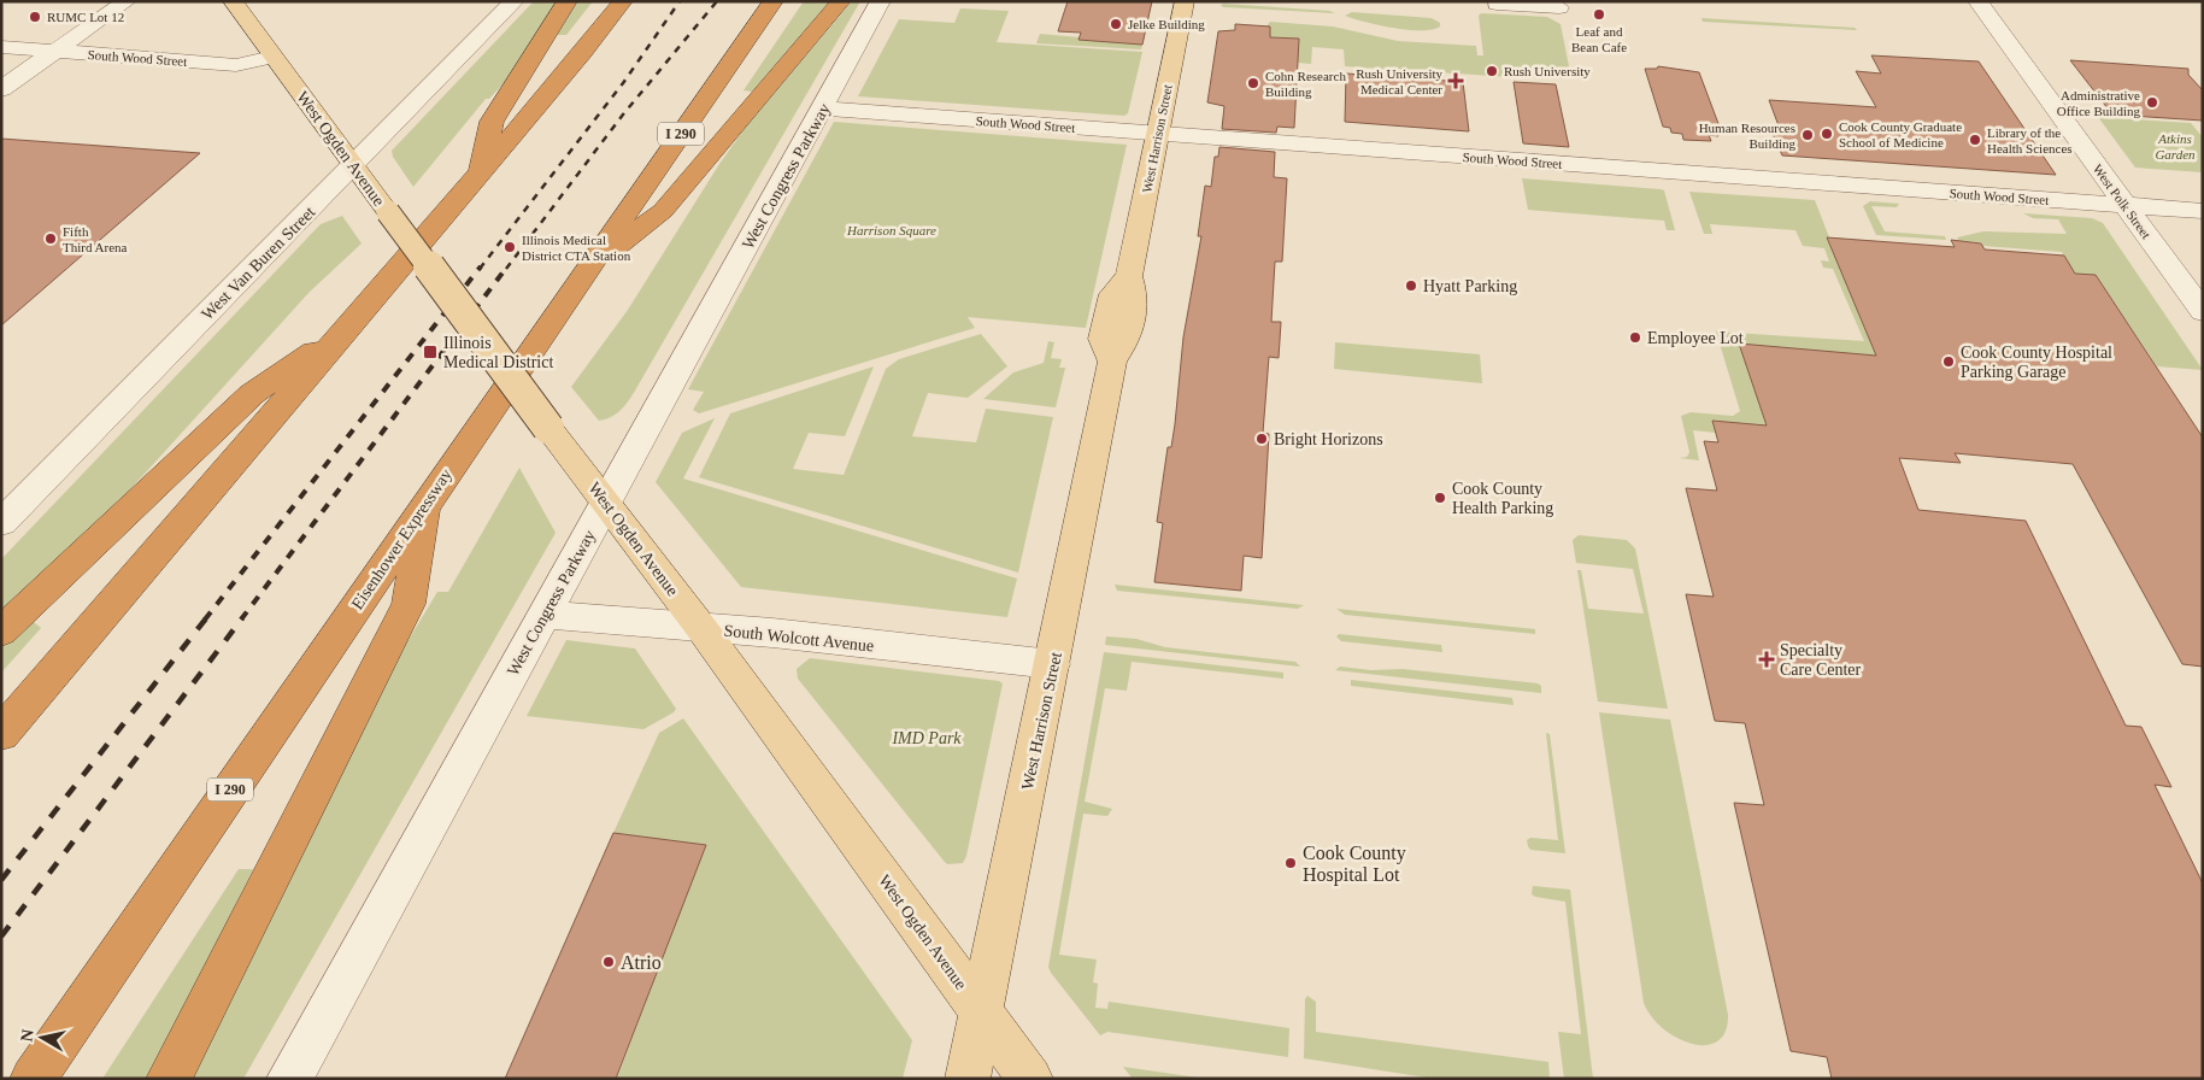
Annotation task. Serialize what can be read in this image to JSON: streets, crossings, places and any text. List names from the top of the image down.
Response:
{
  "streets": {
    "highway": ["I 290", "Eisenhower Expressway"],
    "main road": ["West Harrison Street", "West Ogden Avenue"],
    "street": [
      "South Wood Street",
      "West Congress Parkway",
      "West Polk Street",
      "West Van Buren Street",
      "South Wolcott Avenue"
    ]
  },
  "crossings": [
    ["South Wood Street", "West Harrison Street"],
    ["South Wood Street", "West Ogden Avenue"],
    ["South Wood Street", "West Congress Parkway"],
    ["South Wood Street", "West Polk Street"],
    ["West Harrison Street", "West Ogden Avenue"],
    ["West Harrison Street", "South Wolcott Avenue"],
    ["West Ogden Avenue", "West Congress Parkway"],
    ["West Ogden Avenue", "West Van Buren Street"],
    ["West Ogden Avenue", "South Wolcott Avenue"],
    ["West Congress Parkway", "South Wolcott Avenue"]
  ],
  "parks": ["Atkins Garden", "Harrison Square", "IMD Park"],
  "places": {
    "other": [
      "Leaf and Bean Cafe",
      "RUMC Lot 12",
      "Jelke Building",
      "Rush University",
      "Cohn Research Building",
      "Administrative Office Building",
      "Cook County Graduate School of Medicine",
      "Human Resources Building",
      "Library of the Health Sciences",
      "Fifth Third Arena",
      "Illinois Medical District CTA Station",
      "Hyatt Parking",
      "Employee Lot",
      "Cook County Hospital Parking Garage",
      "Bright Horizons",
      "Cook County Health Parking",
      "Cook County Hospital Lot",
      "Atrio"
    ],
    "health": ["Rush University Medical Center", "Specialty Care Center"],
    "transit": ["Illinois Medical District"]
  },
  "north": "left"
}
